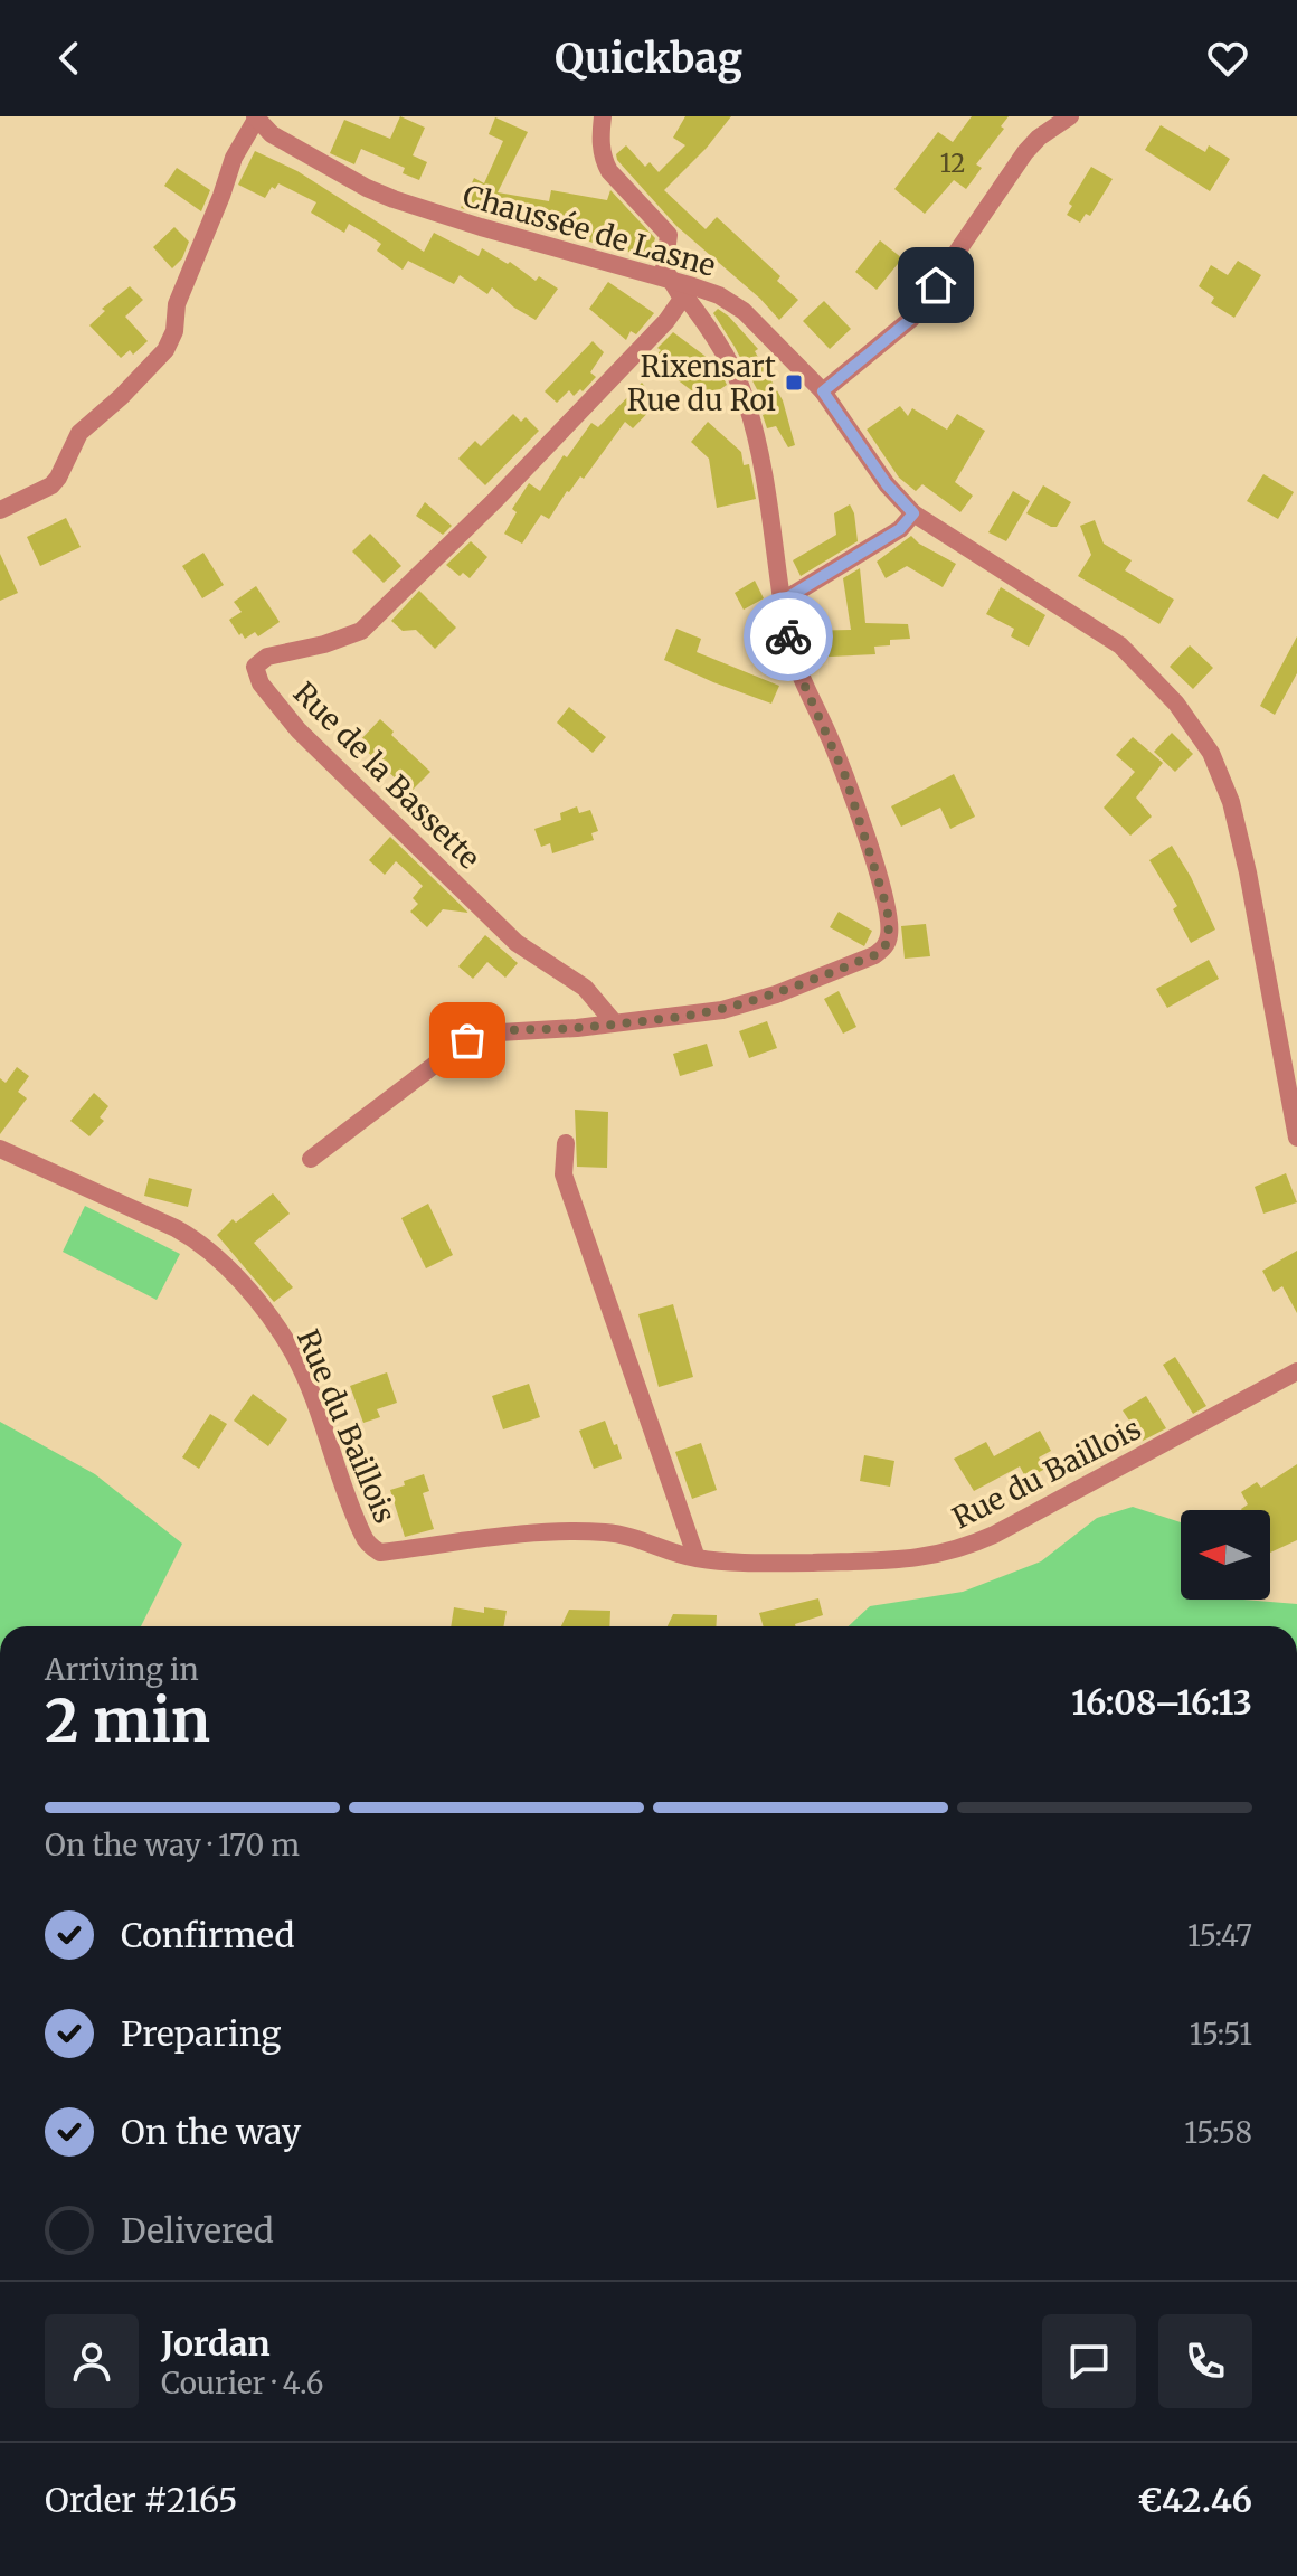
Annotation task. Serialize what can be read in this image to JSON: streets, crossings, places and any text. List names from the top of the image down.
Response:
{
  "streets": {
    "street": ["Chaussée de Lasne", "Rue de la Bassette", "Rue du Baillois"]
  },
  "crossings": [
    ["Chaussée de Lasne", "Rue de la Bassette"]
  ],
  "places": {
    "transit": ["Rixensart Rue du Roi"]
  },
  "house_numbers": ["12"],
  "north": "left",
  "page": {
    "header": "Quickbag",
    "heading": ["2 min", "Arriving in", "16:08–16:13"],
    "panel": [
      "Jordan",
      "Courier · 4.6",
      "Order #2165",
      "€42.46"
    ],
    "bar": "On the way · 170 m",
    "list": [
      ["Confirmed", "15:47"],
      ["Preparing", "15:51"],
      ["On the way", "15:58"],
      "Delivered"
    ]
  }
}
